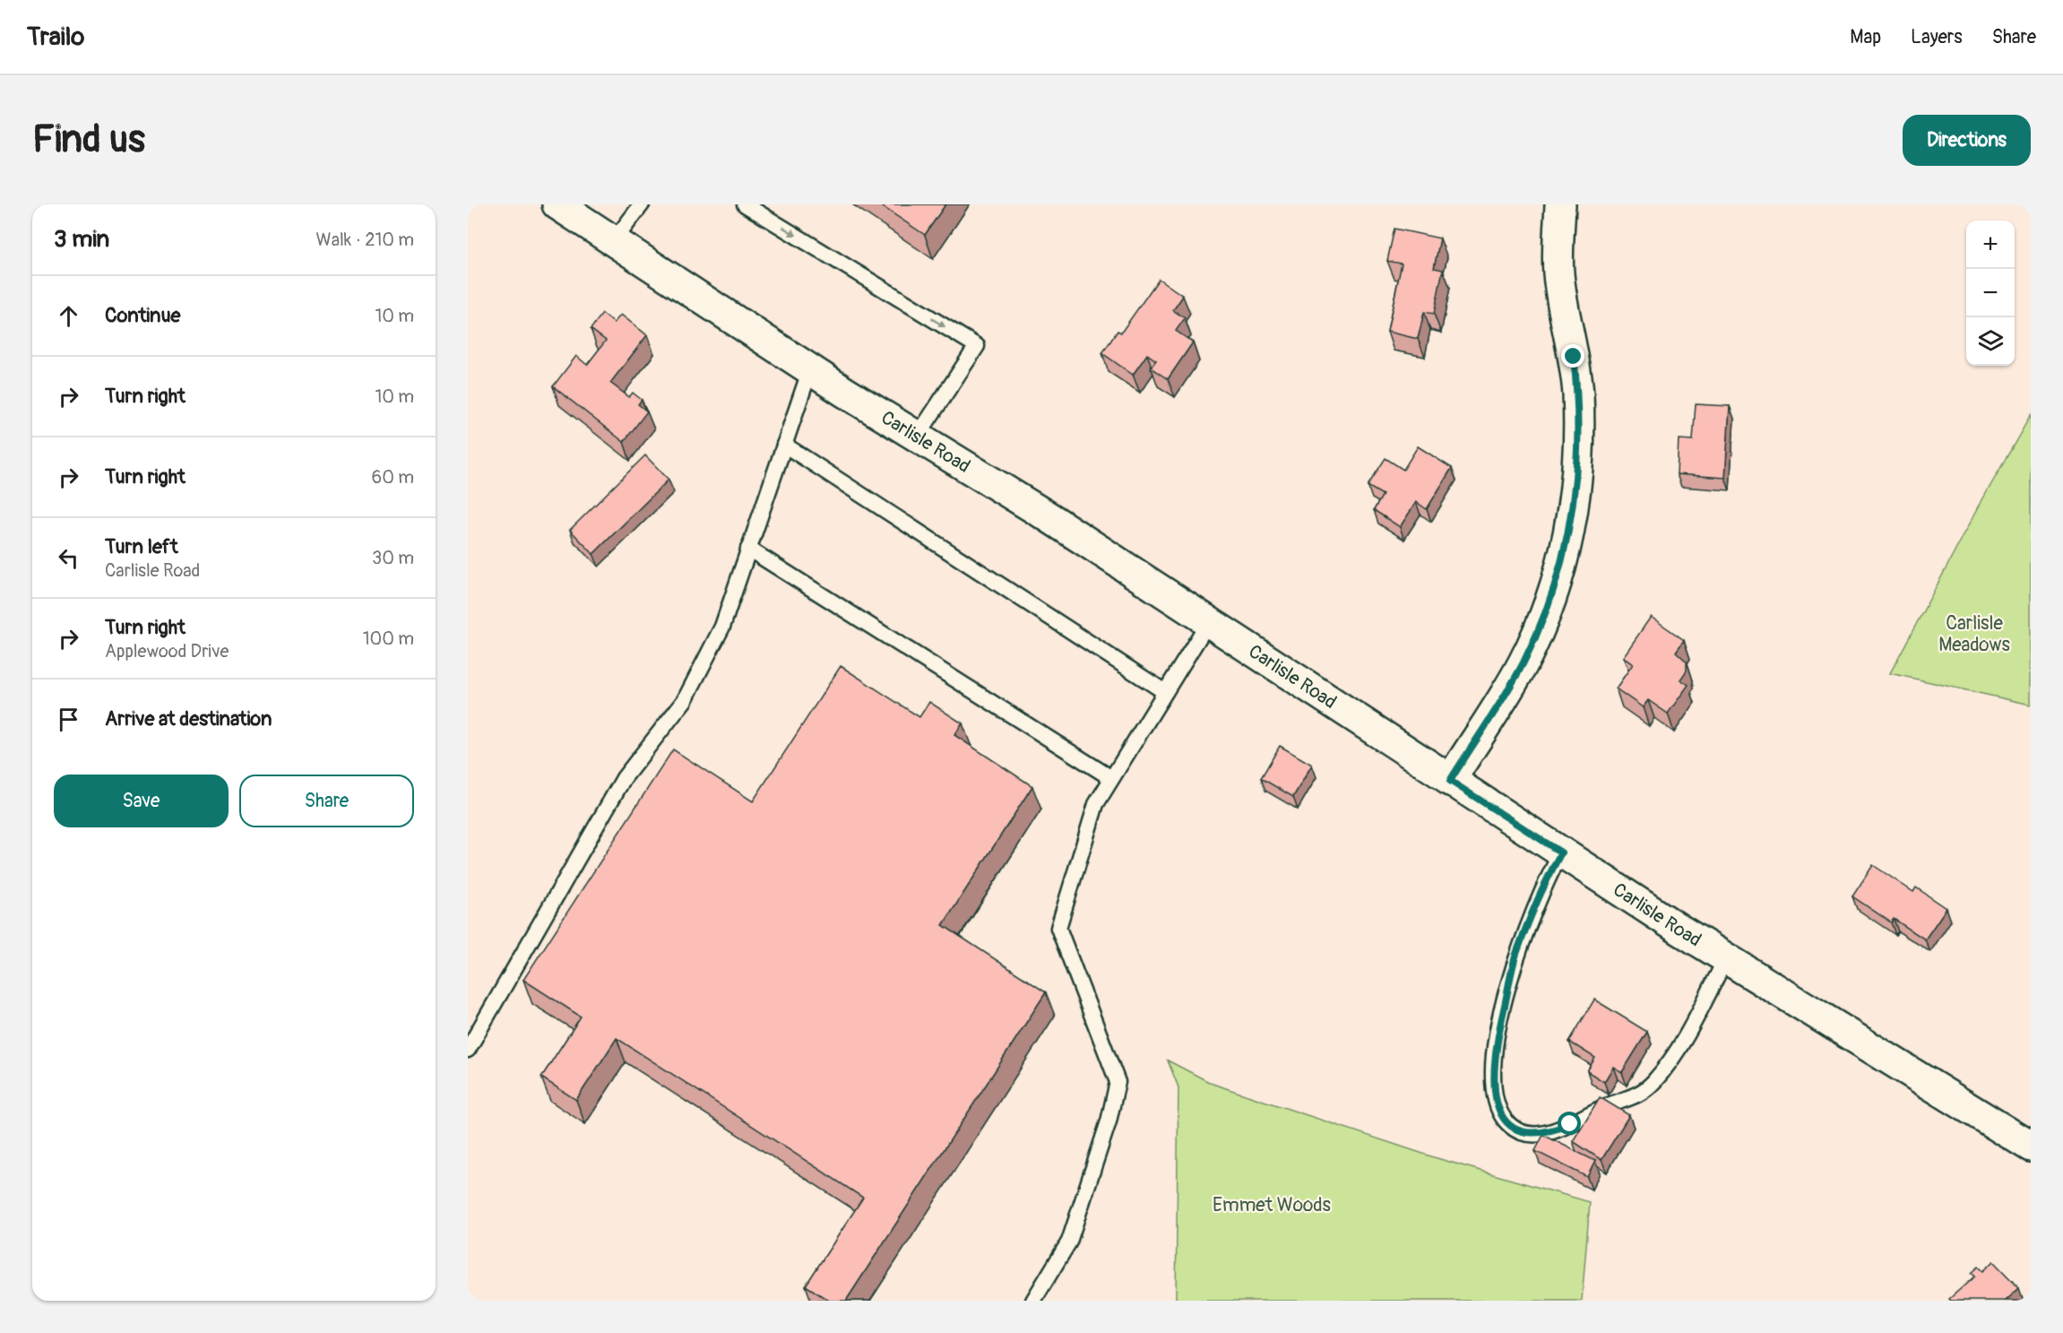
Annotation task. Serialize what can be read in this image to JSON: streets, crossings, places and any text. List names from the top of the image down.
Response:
{
  "streets": {
    "main road": ["Carlisle Road"]
  },
  "parks": ["Carlisle Meadows", "Emmet Woods"],
  "page": {
    "header": "Trailo",
    "nav": ["Map", "Layers", "Share"],
    "buttons": [
      "Directions",
      ["Save", "Share"]
    ],
    "title": "Find us",
    "heading": ["3 min", "Walk · 210 m"],
    "map_buttons": ["+", "−"],
    "list": [
      ["Continue", "10 m"],
      ["Turn right", "10 m"],
      ["Turn right", "60 m"],
      ["Turn left", "Carlisle Road", "30 m"],
      ["Turn right", "Applewood Drive", "100 m"],
      "Arrive at destination"
    ]
  }
}
